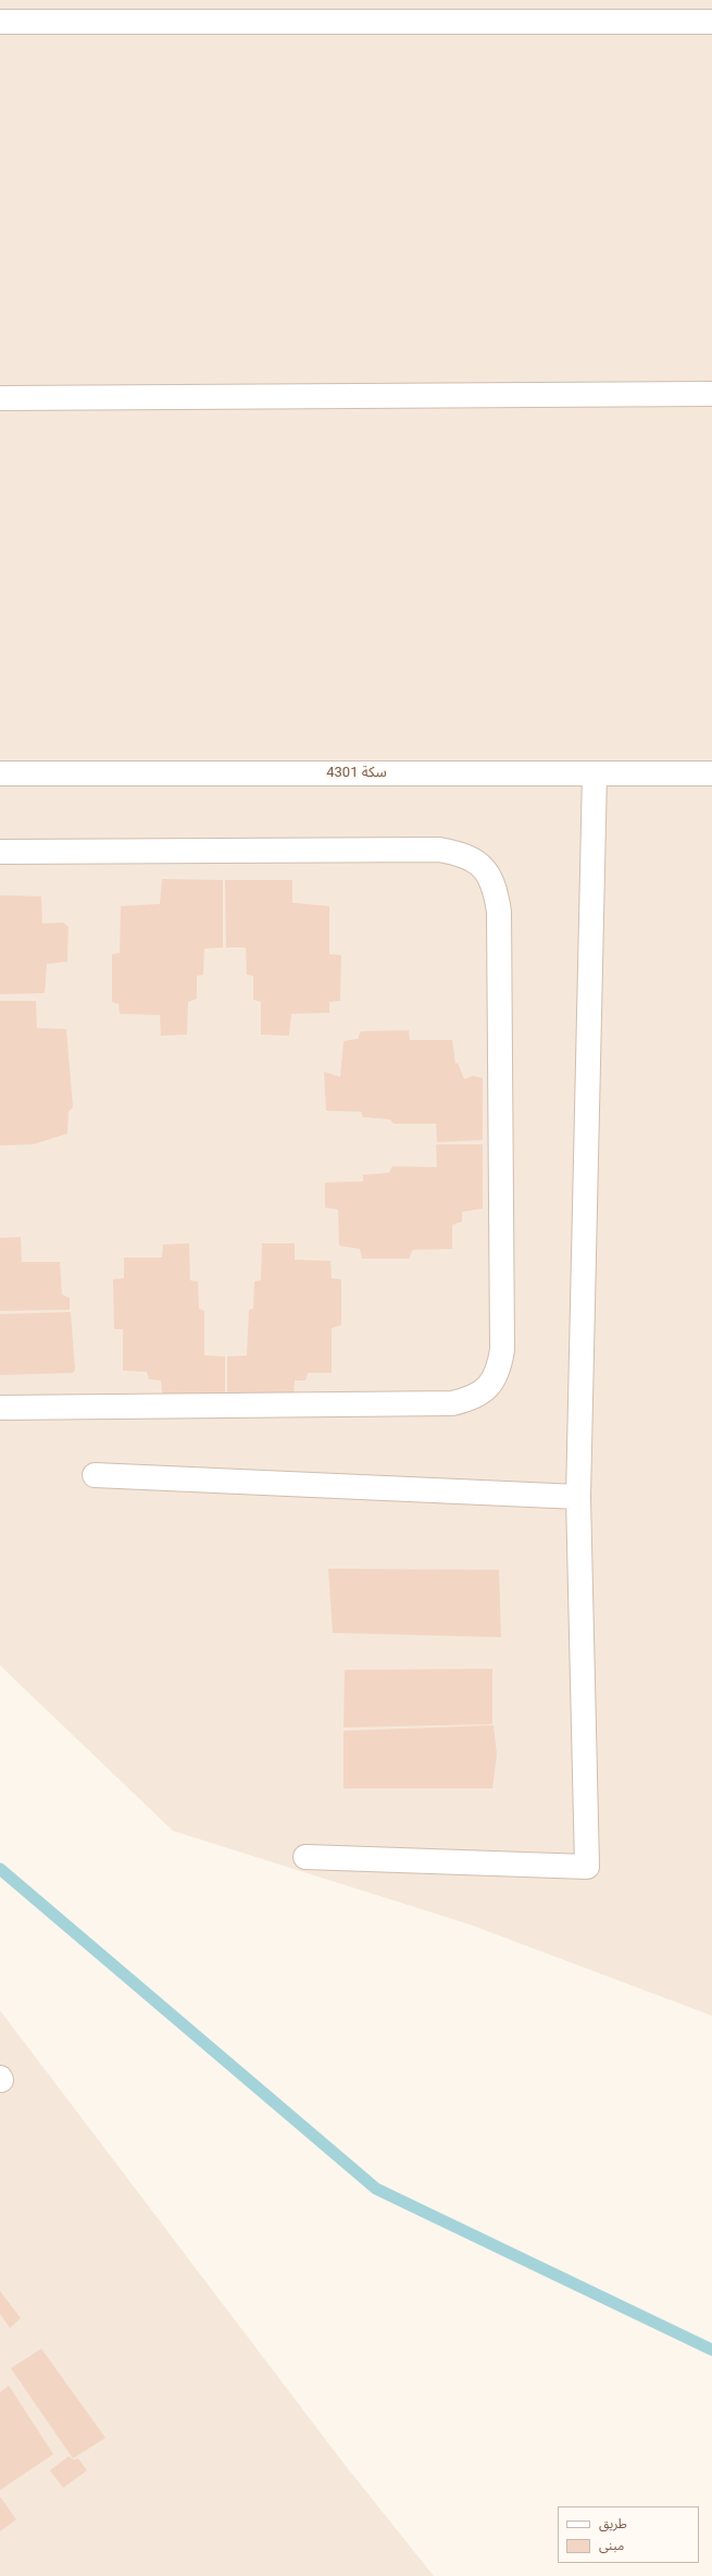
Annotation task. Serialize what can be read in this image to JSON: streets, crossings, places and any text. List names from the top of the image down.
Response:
{
  "streets": {
    "street": ["سكة 4301"]
  },
  "legend": ["طريق", "مبنى"]
}
